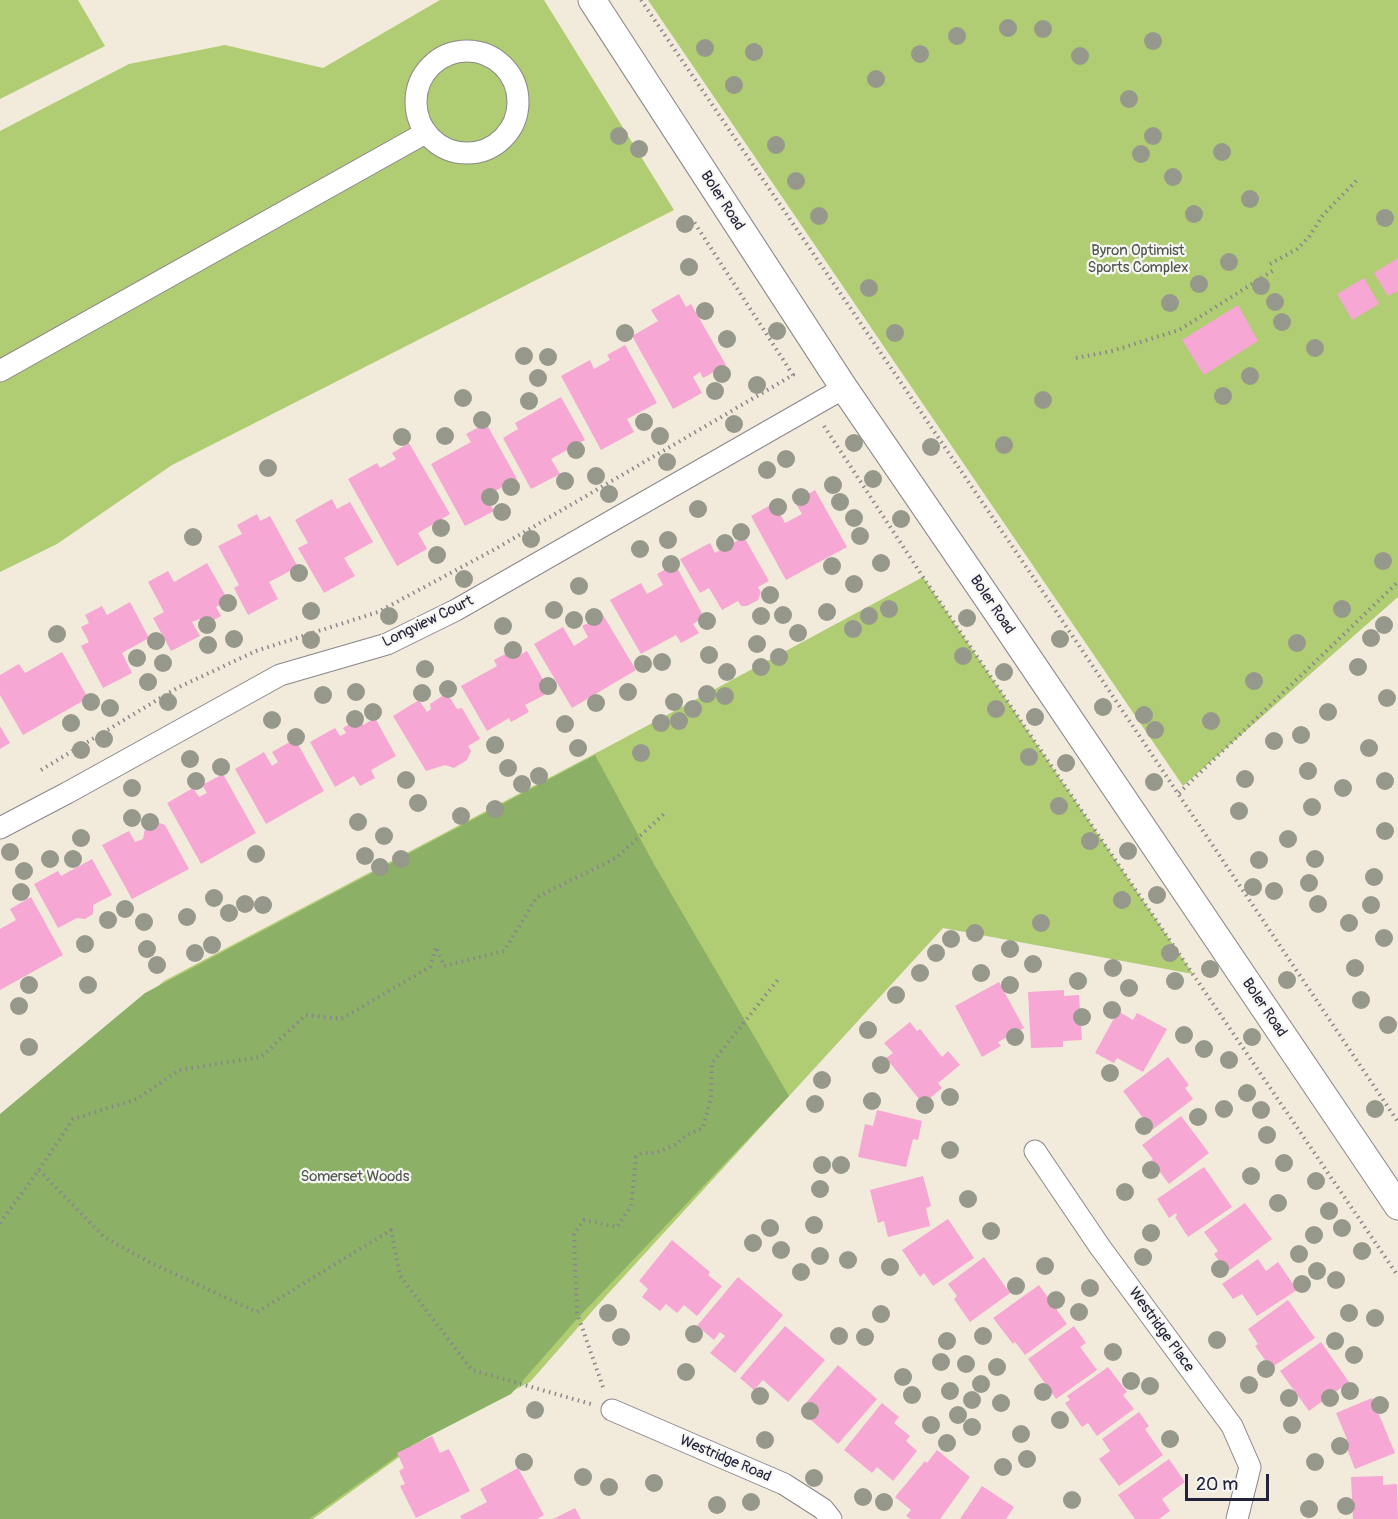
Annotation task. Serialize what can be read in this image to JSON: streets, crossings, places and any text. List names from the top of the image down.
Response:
{
  "streets": {
    "street": [
      "Boler Road",
      "Longview Court",
      "Westridge Place",
      "Westridge Road"
    ]
  },
  "crossings": [
    ["Boler Road", "Longview Court"]
  ],
  "parks": ["Byron Optimist Sports Complex", "Somerset Woods"],
  "scale_bar": "20 m"
}
